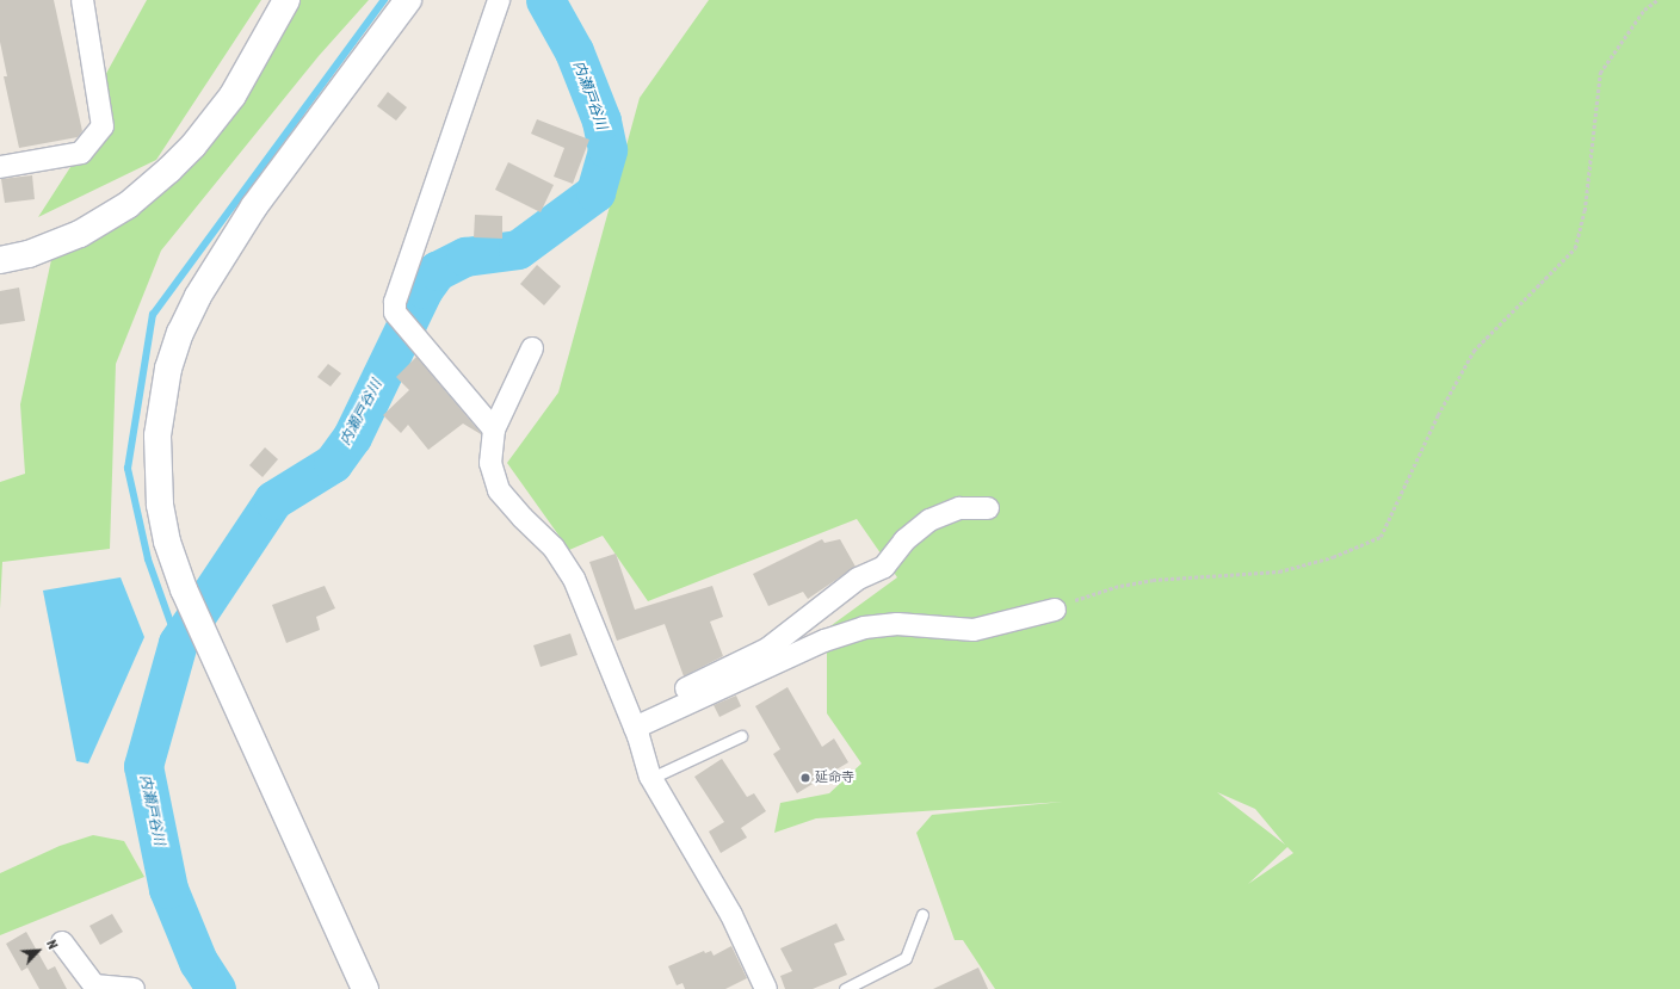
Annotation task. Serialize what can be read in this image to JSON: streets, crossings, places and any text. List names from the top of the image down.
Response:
{
  "water": ["内瀬戸谷川"],
  "places": ["延命寺"],
  "north": "top right"
}
